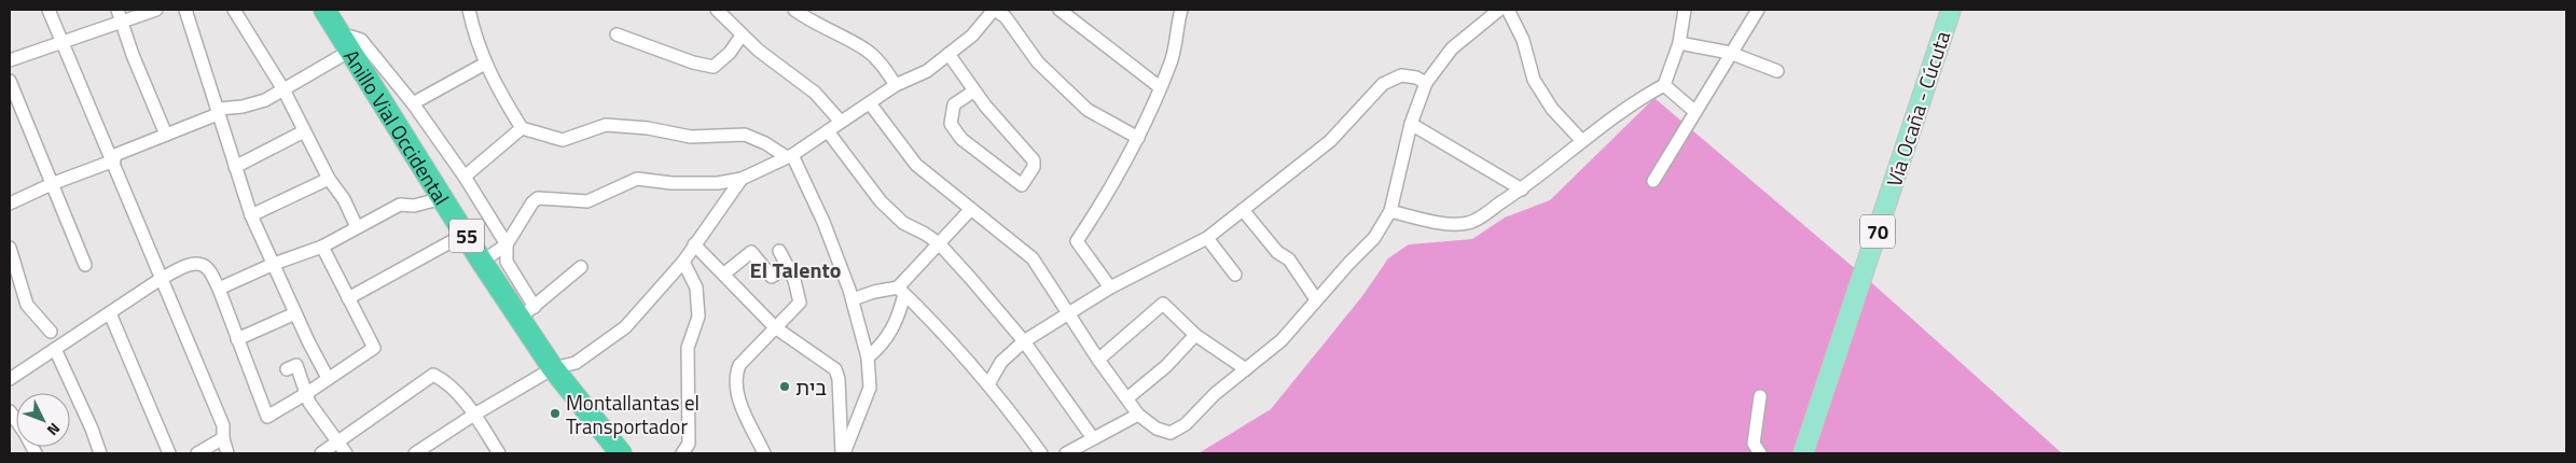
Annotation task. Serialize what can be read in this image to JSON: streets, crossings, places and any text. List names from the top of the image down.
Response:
{
  "streets": {
    "highway": ["Anillo Vial Occidental", "55"],
    "main road": ["Vía Ocaña - Cúcuta", "70"]
  },
  "districts": ["El Talento"],
  "places": ["בית", "Montallantas el Transportador"],
  "north": "bottom right"
}
